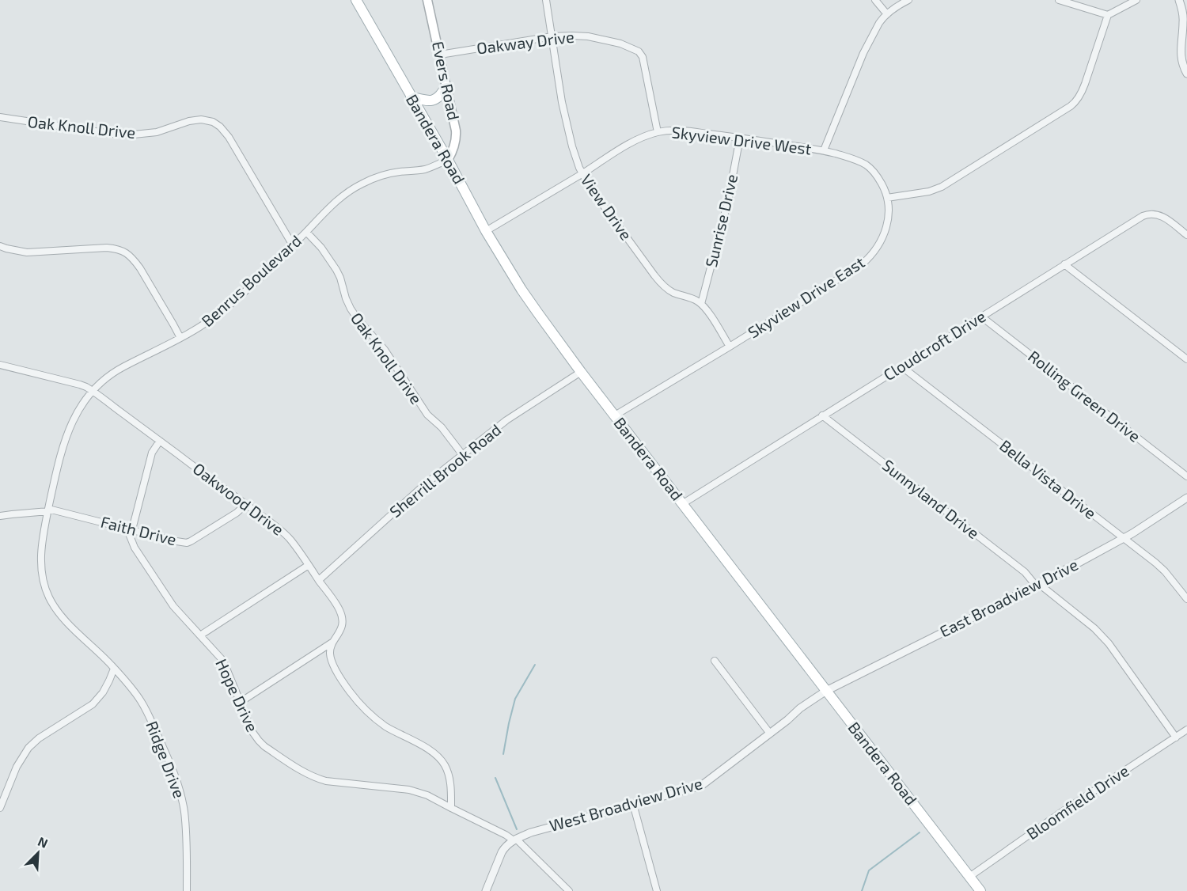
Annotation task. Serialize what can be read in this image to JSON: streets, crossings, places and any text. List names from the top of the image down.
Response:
{
  "streets": {
    "main road": ["Evers Road", "Bandera Road"],
    "street": [
      "Oakway Drive",
      "Oak Knoll Drive",
      "Skyview Drive West",
      "View Drive",
      "Sunrise Drive",
      "Benrus Boulevard",
      "Skyview Drive East",
      "Cloudcroft Drive",
      "Rolling Green Drive",
      "Sherrill Brook Road",
      "Bella Vista Drive",
      "Oakwood Drive",
      "Sunnyland Drive",
      "Faith Drive",
      "East Broadview Drive",
      "Hope Drive",
      "Ridge Drive",
      "Bloomfield Drive",
      "West Broadview Drive"
    ]
  },
  "crossings": [
    ["Oakway Drive", "Evers Road"],
    ["Oakway Drive", "Skyview Drive West"],
    ["Oakway Drive", "View Drive"],
    ["Evers Road", "Bandera Road"],
    ["Evers Road", "Benrus Boulevard"],
    ["Oak Knoll Drive", "Benrus Boulevard"],
    ["Oak Knoll Drive", "Sherrill Brook Road"],
    ["Bandera Road", "Skyview Drive West"],
    ["Bandera Road", "Benrus Boulevard"],
    ["Bandera Road", "Skyview Drive East"],
    ["Bandera Road", "Cloudcroft Drive"],
    ["Bandera Road", "Sherrill Brook Road"],
    ["Bandera Road", "East Broadview Drive"],
    ["Bandera Road", "Bloomfield Drive"],
    ["Bandera Road", "West Broadview Drive"],
    ["Skyview Drive West", "View Drive"],
    ["Skyview Drive West", "Sunrise Drive"],
    ["Skyview Drive West", "Skyview Drive East"],
    ["View Drive", "Sunrise Drive"],
    ["View Drive", "Skyview Drive East"],
    ["Benrus Boulevard", "Oakwood Drive"],
    ["Benrus Boulevard", "Faith Drive"],
    ["Benrus Boulevard", "Ridge Drive"],
    ["Cloudcroft Drive", "Rolling Green Drive"],
    ["Cloudcroft Drive", "Bella Vista Drive"],
    ["Cloudcroft Drive", "Sunnyland Drive"],
    ["Sherrill Brook Road", "Oakwood Drive"],
    ["Bella Vista Drive", "East Broadview Drive"],
    ["Oakwood Drive", "Faith Drive"],
    ["Oakwood Drive", "Hope Drive"],
    ["Sunnyland Drive", "East Broadview Drive"],
    ["Sunnyland Drive", "Bloomfield Drive"],
    ["Faith Drive", "Hope Drive"],
    ["East Broadview Drive", "West Broadview Drive"]
  ],
  "north": "top right"
}
